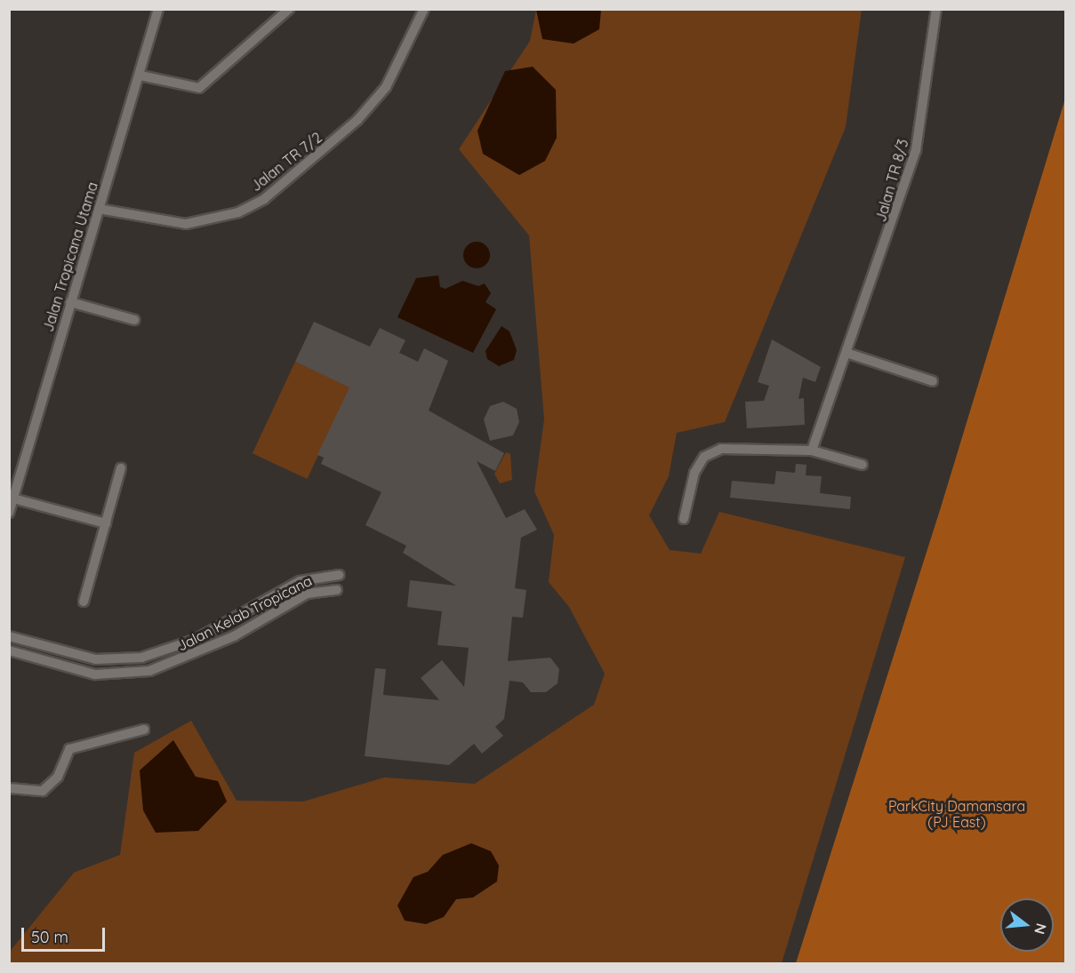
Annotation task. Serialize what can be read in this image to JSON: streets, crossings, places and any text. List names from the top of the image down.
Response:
{
  "streets": {
    "street": [
      "Jalan TR 7/2",
      "Jalan TR 8/3",
      "Jalan Tropicana Utama",
      "Jalan Kelab Tropicana"
    ]
  },
  "crossings": [
    ["Jalan TR 7/2", "Jalan Tropicana Utama"]
  ],
  "parks": ["ParkCity Damansara (PJ East)"],
  "scale_bar": "50 m",
  "north": "right"
}
